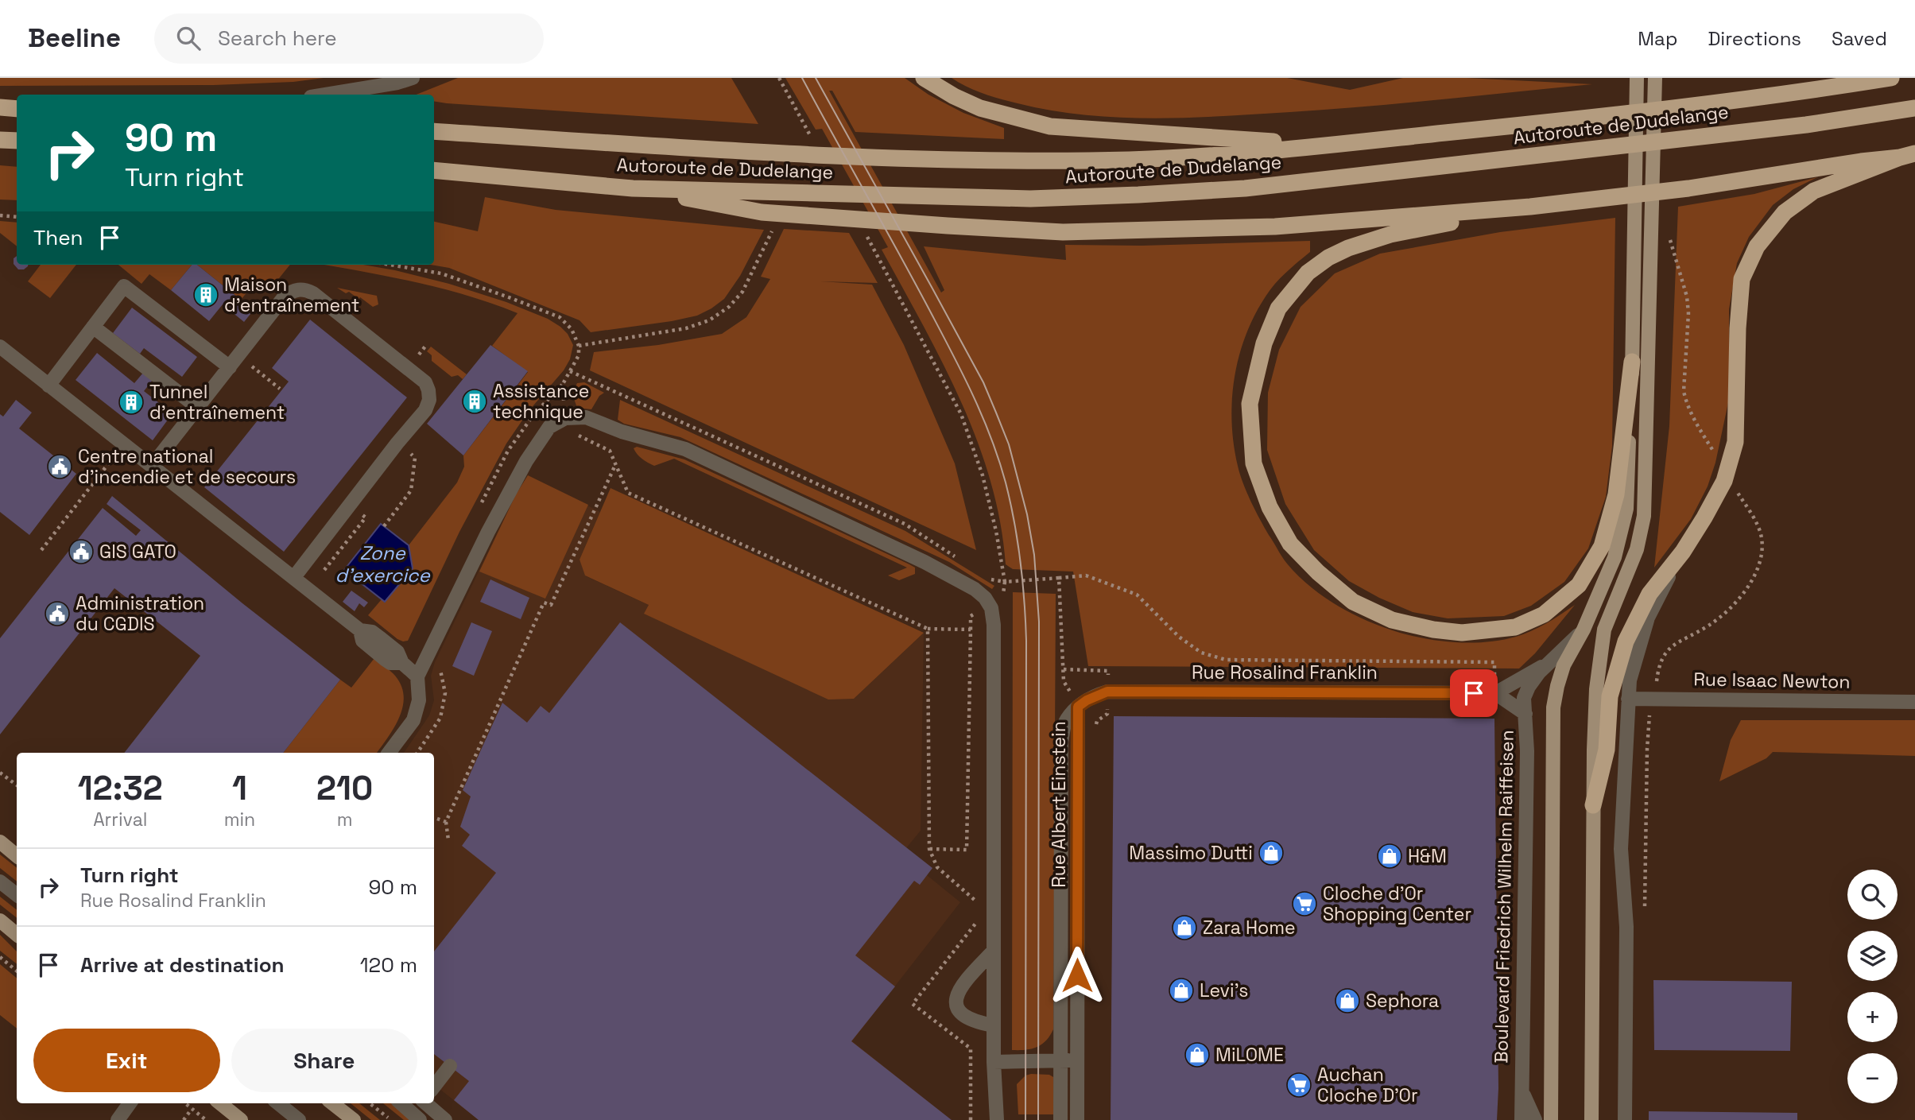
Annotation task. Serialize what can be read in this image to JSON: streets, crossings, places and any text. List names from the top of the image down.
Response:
{
  "streets": {
    "highway": ["Autoroute de Dudelange"],
    "main road": ["Boulevard Friedrich Wilhelm Raiffeisen"],
    "street": ["Rue Rosalind Franklin", "Rue Isaac Newton", "Rue Albert Einstein"]
  },
  "crossings": [
    ["Rue Rosalind Franklin", "Rue Albert Einstein"],
    ["Rue Rosalind Franklin", "Boulevard Friedrich Wilhelm Raiffeisen"]
  ],
  "water": ["Zone d'exercice"],
  "places": {
    "building": ["Maison d'entraînement", "Assistance technique", "Tunnel d'entraînement"],
    "public building": ["Centre national d'incendie et de secours", "GIS GATO", "Administration du CGDIS"],
    "shop": [
      "Massimo Dutti",
      "H&M",
      "Zara Home",
      "Levi's",
      "Sephora",
      "MiLOME"
    ],
    "supermarket": ["Cloche d’Or Shopping Center", "Auchan Cloche D'Or"]
  },
  "page": {
    "header": "Beeline",
    "search": "Search here",
    "nav": ["Map", "Directions", "Saved"],
    "turn": ["90 m", "Turn right"],
    "then": "Then",
    "eta": [
      "12:32",
      "Arrival",
      "1",
      "min",
      "210",
      "m"
    ],
    "list": [
      {
        "name": "Turn right",
        "note": "Rue Rosalind Franklin",
        "value": "90 m"
      },
      {
        "name": "Arrive at destination",
        "value": "120 m"
      }
    ],
    "map_buttons": ["+", "−"],
    "buttons": ["Exit", "Share"]
  }
}
